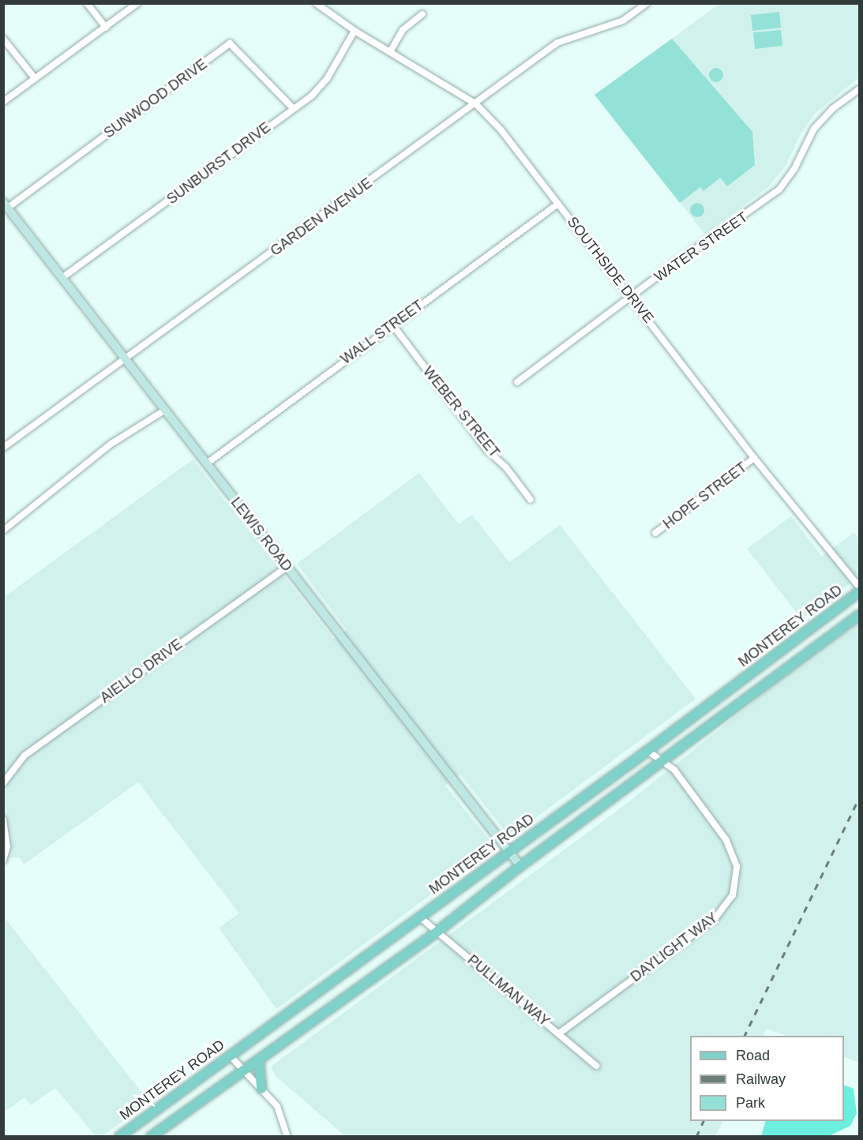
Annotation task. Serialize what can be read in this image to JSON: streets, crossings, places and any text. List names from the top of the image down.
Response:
{
  "streets": {
    "main road": ["MONTEREY ROAD"],
    "street": [
      "SUNWOOD DRIVE",
      "SUNBURST DRIVE",
      "GARDEN AVENUE",
      "WATER STREET",
      "SOUTHSIDE DRIVE",
      "WALL STREET",
      "WEBER STREET",
      "HOPE STREET",
      "LEWIS ROAD",
      "AIELLO DRIVE",
      "DAYLIGHT WAY",
      "PULLMAN WAY"
    ]
  },
  "crossings": [
    ["SUNWOOD DRIVE", "SUNBURST DRIVE"],
    ["SUNWOOD DRIVE", "LEWIS ROAD"],
    ["SUNBURST DRIVE", "SOUTHSIDE DRIVE"],
    ["SUNBURST DRIVE", "LEWIS ROAD"],
    ["GARDEN AVENUE", "SOUTHSIDE DRIVE"],
    ["GARDEN AVENUE", "LEWIS ROAD"],
    ["WATER STREET", "SOUTHSIDE DRIVE"],
    ["SOUTHSIDE DRIVE", "WALL STREET"],
    ["SOUTHSIDE DRIVE", "HOPE STREET"],
    ["WALL STREET", "WEBER STREET"],
    ["WALL STREET", "LEWIS ROAD"],
    ["LEWIS ROAD", "MONTEREY ROAD"],
    ["LEWIS ROAD", "AIELLO DRIVE"],
    ["MONTEREY ROAD", "DAYLIGHT WAY"],
    ["MONTEREY ROAD", "PULLMAN WAY"],
    ["DAYLIGHT WAY", "PULLMAN WAY"]
  ],
  "legend": ["Road", "Railway", "Park"]
}
